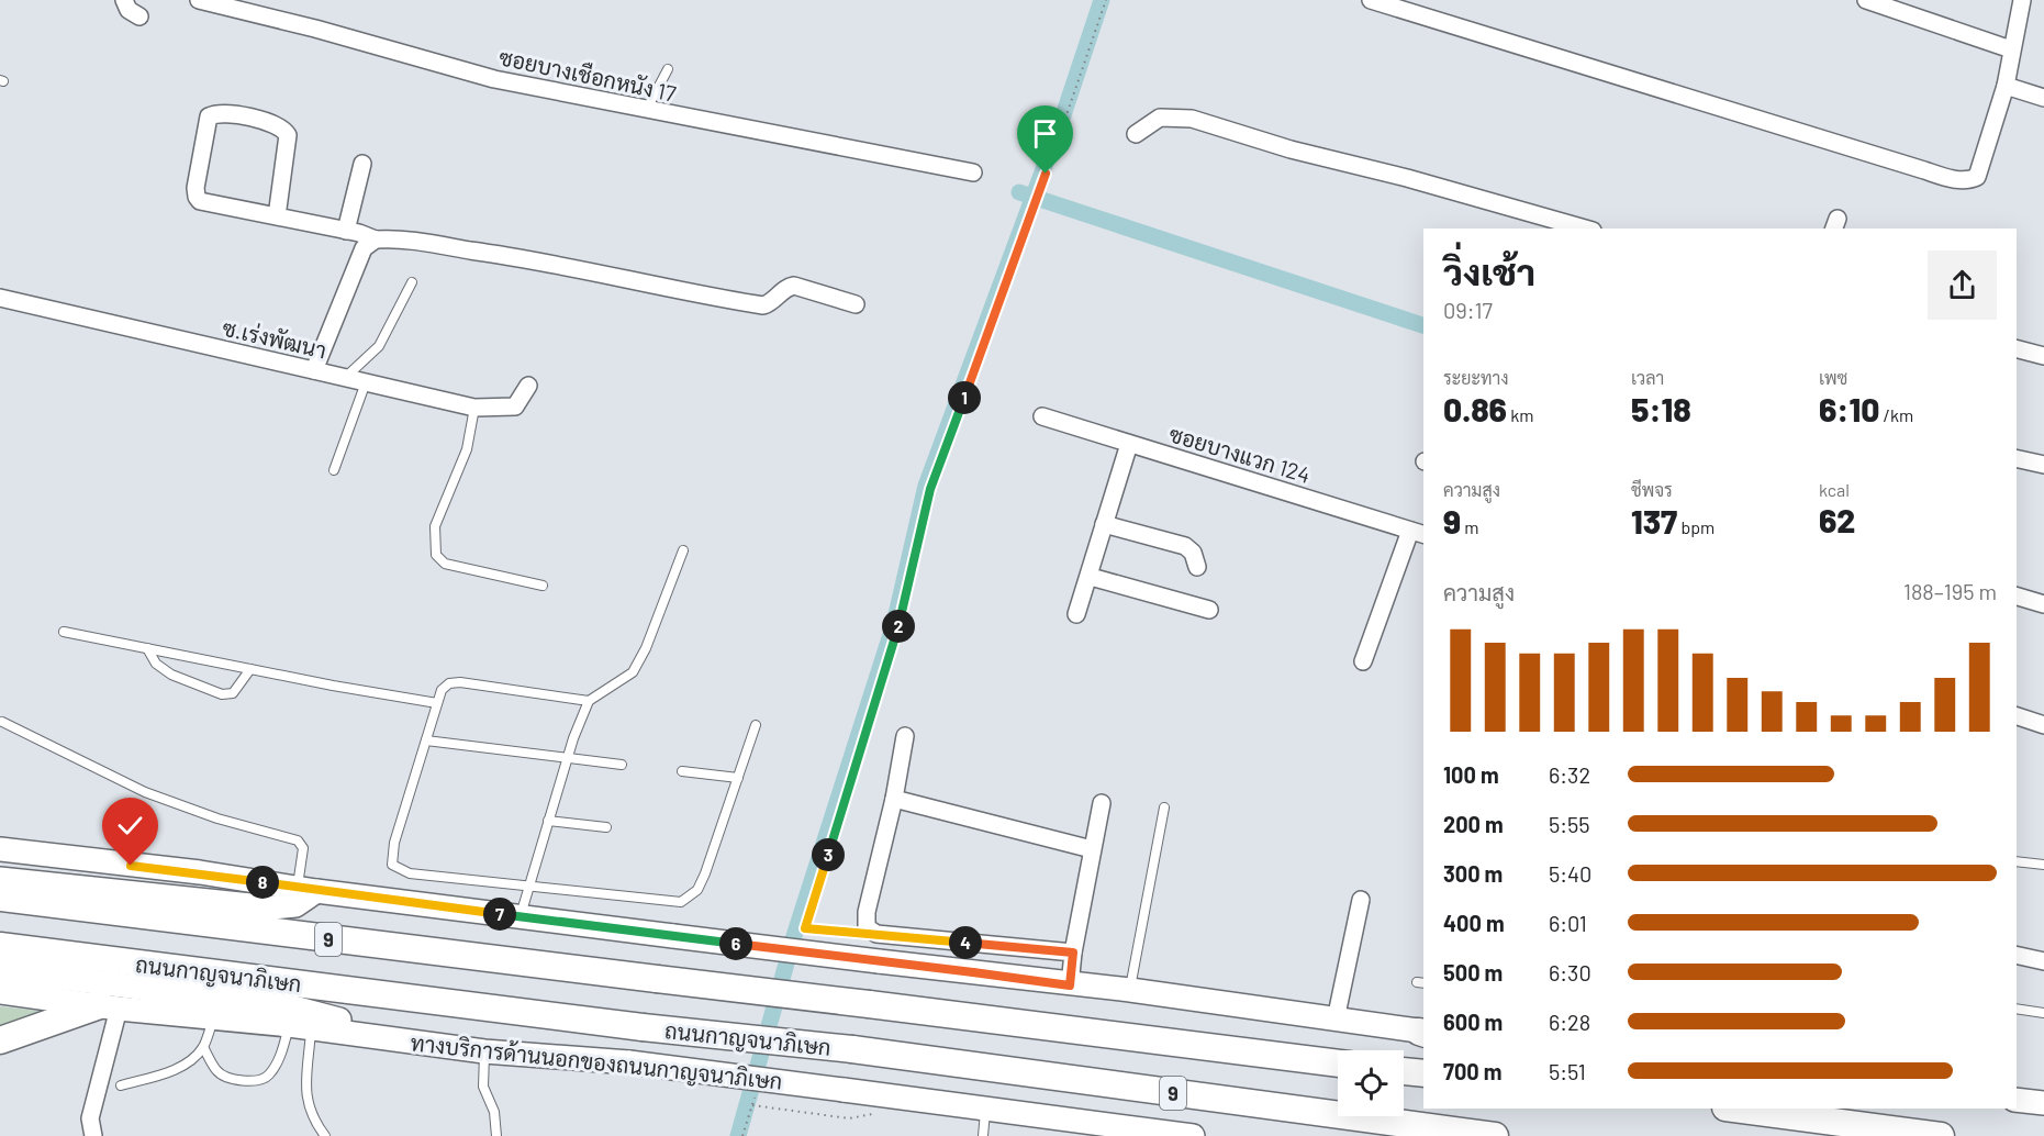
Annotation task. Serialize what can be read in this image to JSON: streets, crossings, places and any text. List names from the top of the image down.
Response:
{
  "streets": {
    "main road": ["9", "ถนนกาญจนาภิเษก", "ทางบริการด้านนอกของถนนกาญจนาภิเษก"],
    "street": ["ซอยบางเชือกหนัง 17", "ซ.เร่งพัฒนา", "ซอยบางแวก 124"]
  },
  "page": {
    "heading": ["วิ่งเช้า", "09:17"],
    "stats": [
      ["ระยะทาง", "0.86 km"],
      ["เวลา", "5:18"],
      ["เพซ", "6:10 /km"],
      ["ความสูง", "9 m"],
      ["ชีพจร", "137 bpm"],
      ["kcal", "62"]
    ],
    "pins": [
      "1",
      "2",
      "3",
      "8",
      "7",
      "4",
      "6"
    ],
    "chart": ["ความสูง", "188–195 m"],
    "list": [
      {
        "name": "100 m",
        "note": "6:32"
      },
      {
        "name": "200 m",
        "note": "5:55"
      },
      {
        "name": "300 m",
        "note": "5:40"
      },
      {
        "name": "400 m",
        "note": "6:01"
      },
      {
        "name": "500 m",
        "note": "6:30"
      },
      {
        "name": "600 m",
        "note": "6:28"
      },
      {
        "name": "700 m",
        "note": "5:51"
      }
    ]
  }
}
